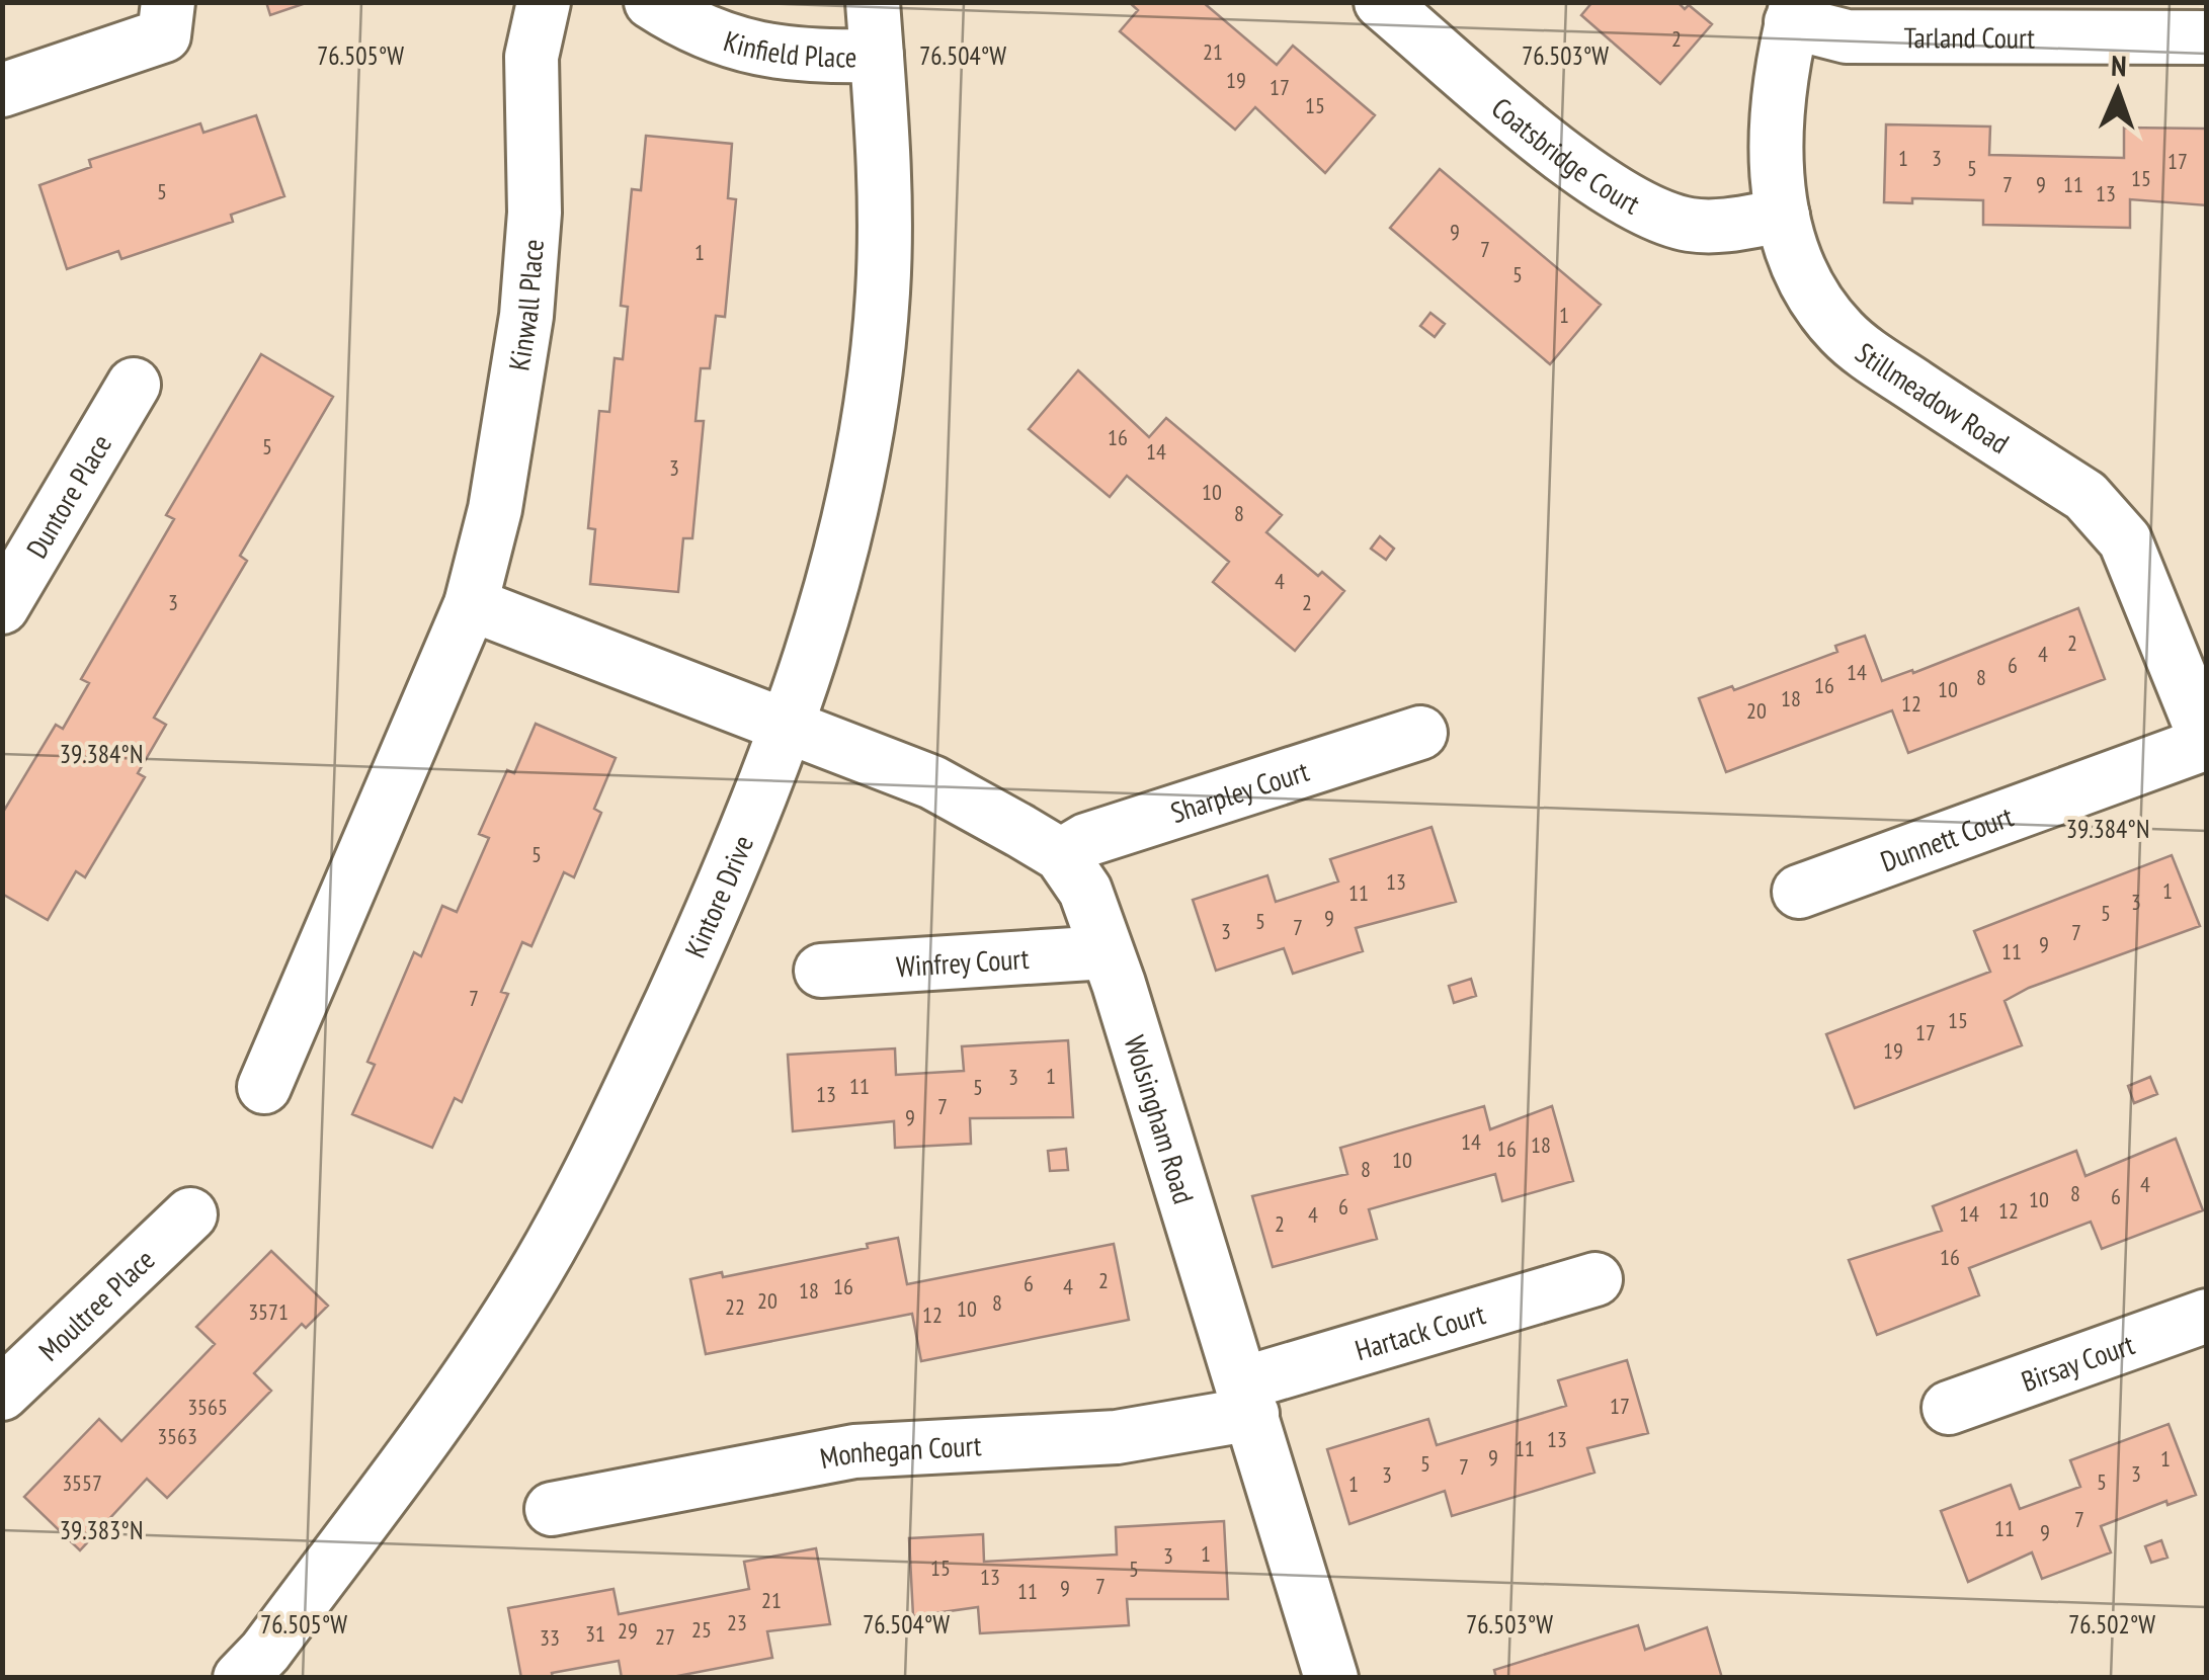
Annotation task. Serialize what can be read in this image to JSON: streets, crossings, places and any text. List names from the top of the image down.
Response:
{
  "streets": {
    "street": [
      "Tarland Court",
      "Kinfield Place",
      "Coatsbridge Court",
      "Kinwall Place",
      "Stillmeadow Road",
      "Duntore Place",
      "Sharpley Court",
      "Dunnett Court",
      "Kintore Drive",
      "Winfrey Court",
      "Wolsingham Road",
      "Moultree Place",
      "Hartack Court",
      "Birsay Court",
      "Monhegan Court"
    ]
  },
  "crossings": [
    ["Tarland Court", "Stillmeadow Road"],
    ["Kinfield Place", "Kintore Drive"],
    ["Coatsbridge Court", "Stillmeadow Road"],
    ["Stillmeadow Road", "Dunnett Court"],
    ["Sharpley Court", "Wolsingham Road"],
    ["Kintore Drive", "Wolsingham Road"],
    ["Winfrey Court", "Wolsingham Road"],
    ["Wolsingham Road", "Hartack Court"],
    ["Wolsingham Road", "Monhegan Court"],
    ["Hartack Court", "Monhegan Court"]
  ],
  "house_numbers": [
    "2",
    "21",
    "19",
    "17",
    "15",
    "1",
    "3",
    "17",
    "5",
    "15",
    "7",
    "9",
    "11",
    "5",
    "13",
    "9",
    "7",
    "1",
    "5",
    "1",
    "16",
    "5",
    "14",
    "3",
    "10",
    "8",
    "4",
    "3",
    "2",
    "2",
    "4",
    "6",
    "14",
    "8",
    "16",
    "10",
    "18",
    "12",
    "20",
    "5",
    "13",
    "1",
    "11",
    "3",
    "5",
    "9",
    "5",
    "7",
    "3",
    "7",
    "9",
    "11",
    "7",
    "15",
    "17",
    "19",
    "1",
    "3",
    "11",
    "5",
    "13",
    "7",
    "9",
    "14",
    "18",
    "16",
    "10",
    "8",
    "4",
    "8",
    "6",
    "10",
    "6",
    "12",
    "14",
    "4",
    "2",
    "16",
    "2",
    "6",
    "16",
    "4",
    "18",
    "20",
    "8",
    "22",
    "10",
    "3571",
    "12",
    "17",
    "3565",
    "3563",
    "13",
    "11",
    "9",
    "1",
    "5",
    "7",
    "3",
    "3",
    "5",
    "3557",
    "1",
    "7",
    "11",
    "9",
    "1",
    "3",
    "15",
    "5",
    "13",
    "7",
    "9",
    "11",
    "21",
    "23",
    "25",
    "29",
    "31",
    "27",
    "33"
  ],
  "north": "top",
  "coordinates": [
    "76.505°W",
    "76.504°W",
    "76.503°W",
    "39.384°N",
    "39.383°N",
    "76.502°W"
  ]
}
